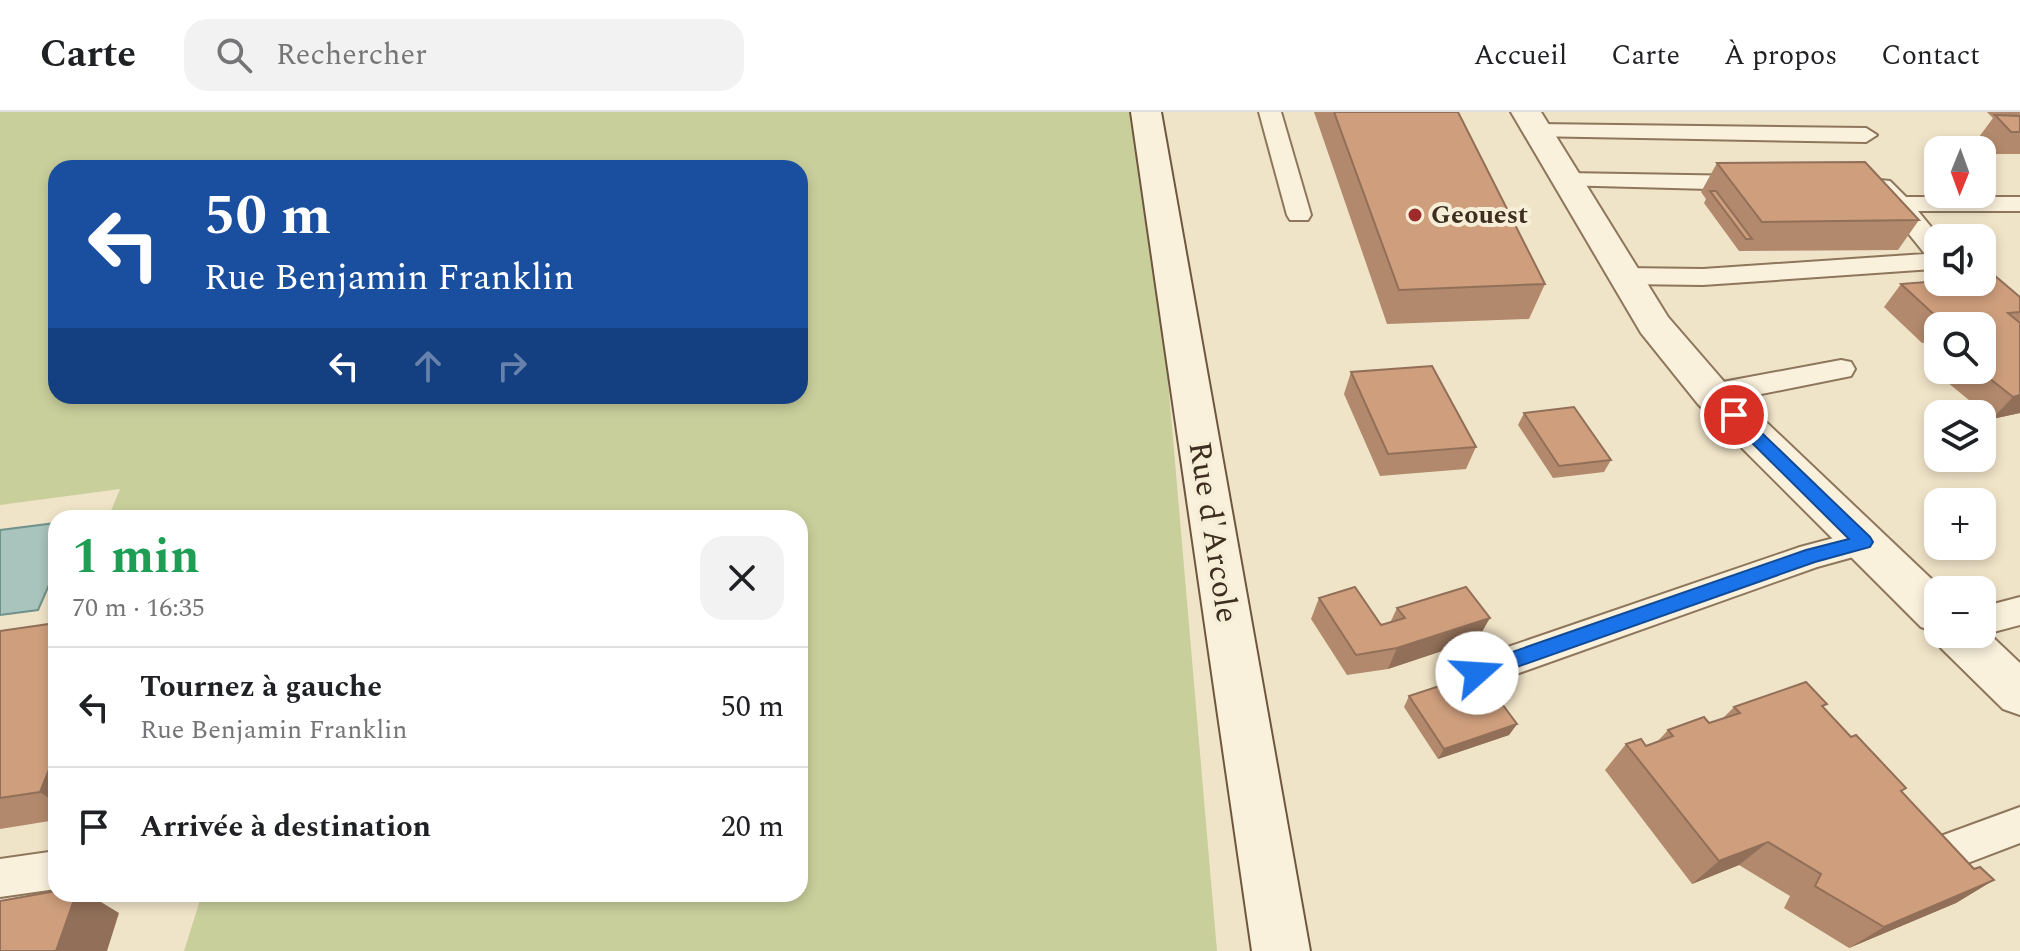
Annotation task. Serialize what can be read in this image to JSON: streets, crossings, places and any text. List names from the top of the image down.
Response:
{
  "streets": {
    "main road": ["Rue d'Arcole"]
  },
  "places": ["Geouest"],
  "north": "bottom",
  "page": {
    "header": "Carte",
    "search": "Rechercher",
    "nav": [
      "Accueil",
      "Carte",
      "À propos",
      "Contact"
    ],
    "map_buttons": ["+", "−"],
    "turn": ["50 m", "Rue Benjamin Franklin"],
    "heading": ["1 min", "70 m · 16:35"],
    "list": [
      {
        "name": "Tournez à gauche",
        "note": "Rue Benjamin Franklin",
        "value": "50 m"
      },
      {
        "name": "Arrivée à destination",
        "value": "20 m"
      }
    ]
  }
}
